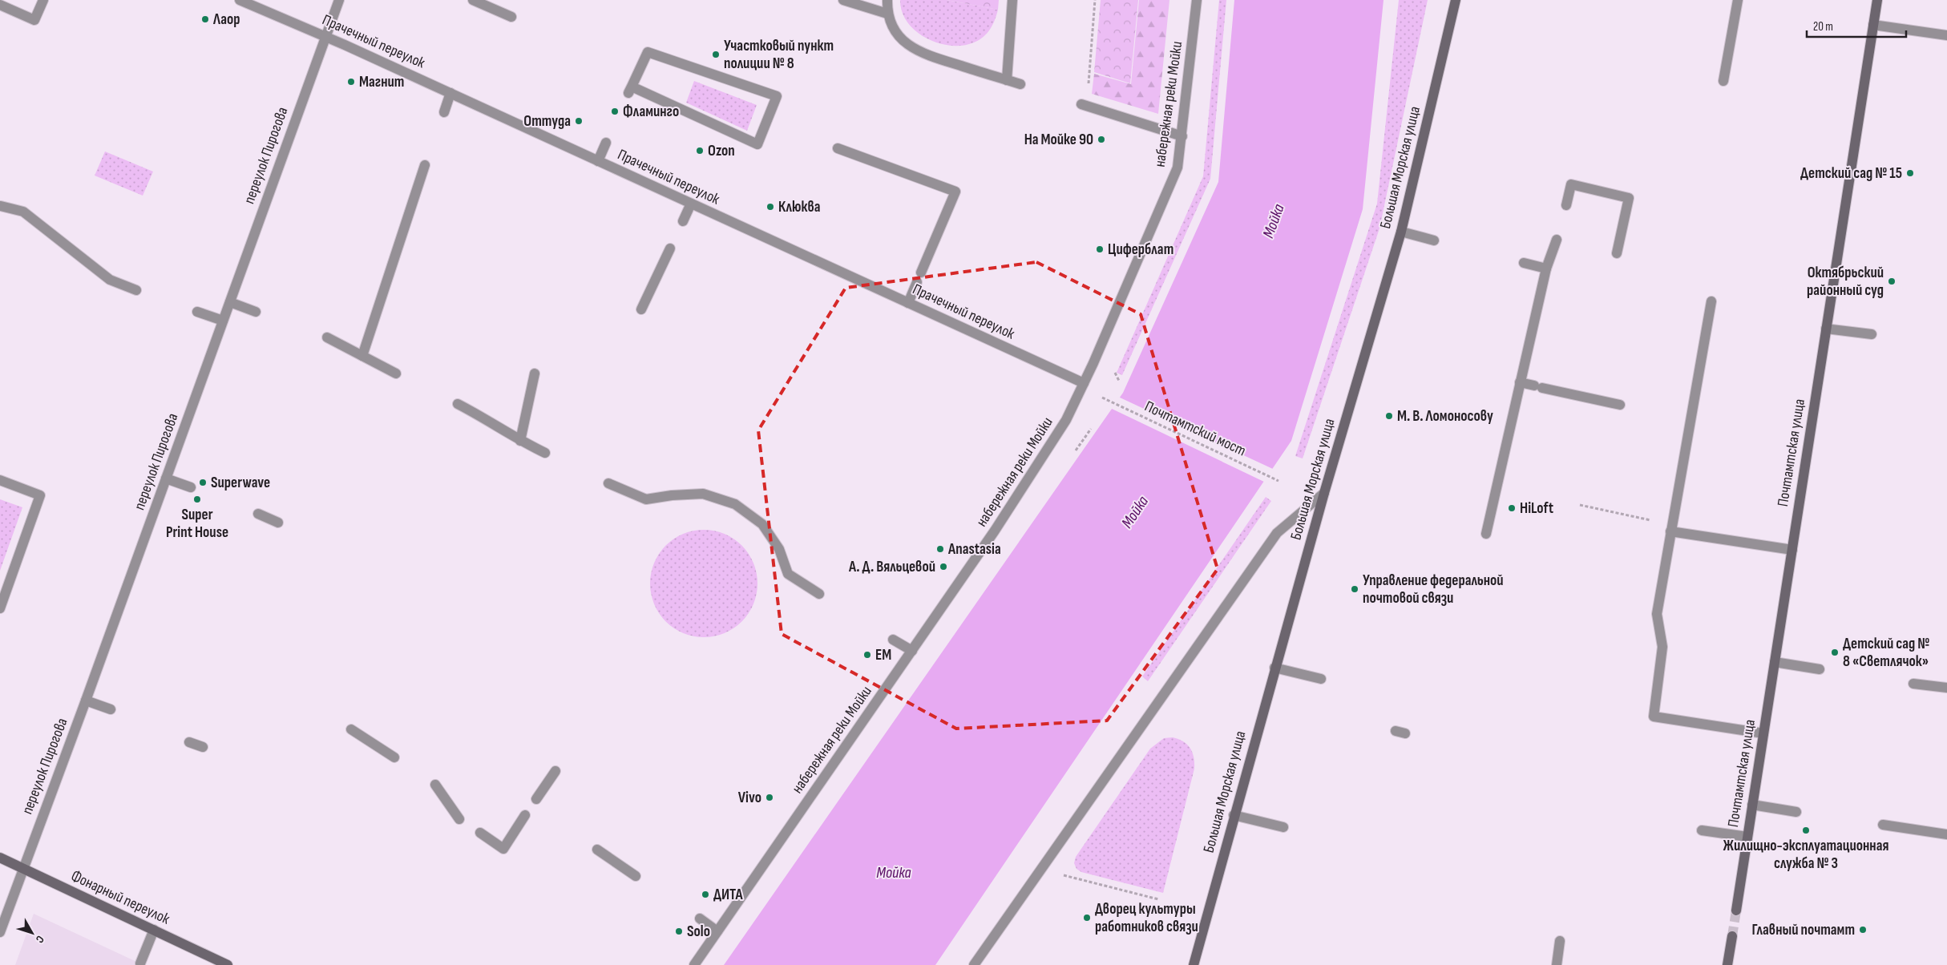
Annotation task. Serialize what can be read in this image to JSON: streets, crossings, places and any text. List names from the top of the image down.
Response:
{
  "streets": {
    "street": [
      "Прачечный переулок",
      "набережная реки Мойки",
      "переулок Пирогова",
      "Большая Морская улица",
      "Почтамтская улица",
      "Фонарный переулок"
    ],
    "path": ["Почтамтский мост"]
  },
  "crossings": [
    ["Прачечный переулок", "набережная реки Мойки"],
    ["Прачечный переулок", "переулок Пирогова"],
    ["переулок Пирогова", "Фонарный переулок"]
  ],
  "water": ["Мойка"],
  "places": [
    "Лаор",
    "Участковый пункт полиции № 8",
    "Магнит",
    "Фламинго",
    "Оттуда",
    "На Мойке 90",
    "Ozon",
    "Детский сад № 15",
    "Клюква",
    "Циферблат",
    "Октябрьский районный суд",
    "М. В. Ломоносову",
    "Superwave",
    "Super Print House",
    "HiLoft",
    "Anastasia",
    "А. Д. Вяльцевой",
    "Управление федеральной почтовой связи",
    "Детский сад № 8 «Светлячок»",
    "ЕМ",
    "Vivo",
    "Жилищно-эксплуатационная служба № 3",
    "ДИТА",
    "Дворец культуры работников связи",
    "Главный почтамт",
    "Solo"
  ],
  "scale_bar": "20 m",
  "north": "bottom right"
}
